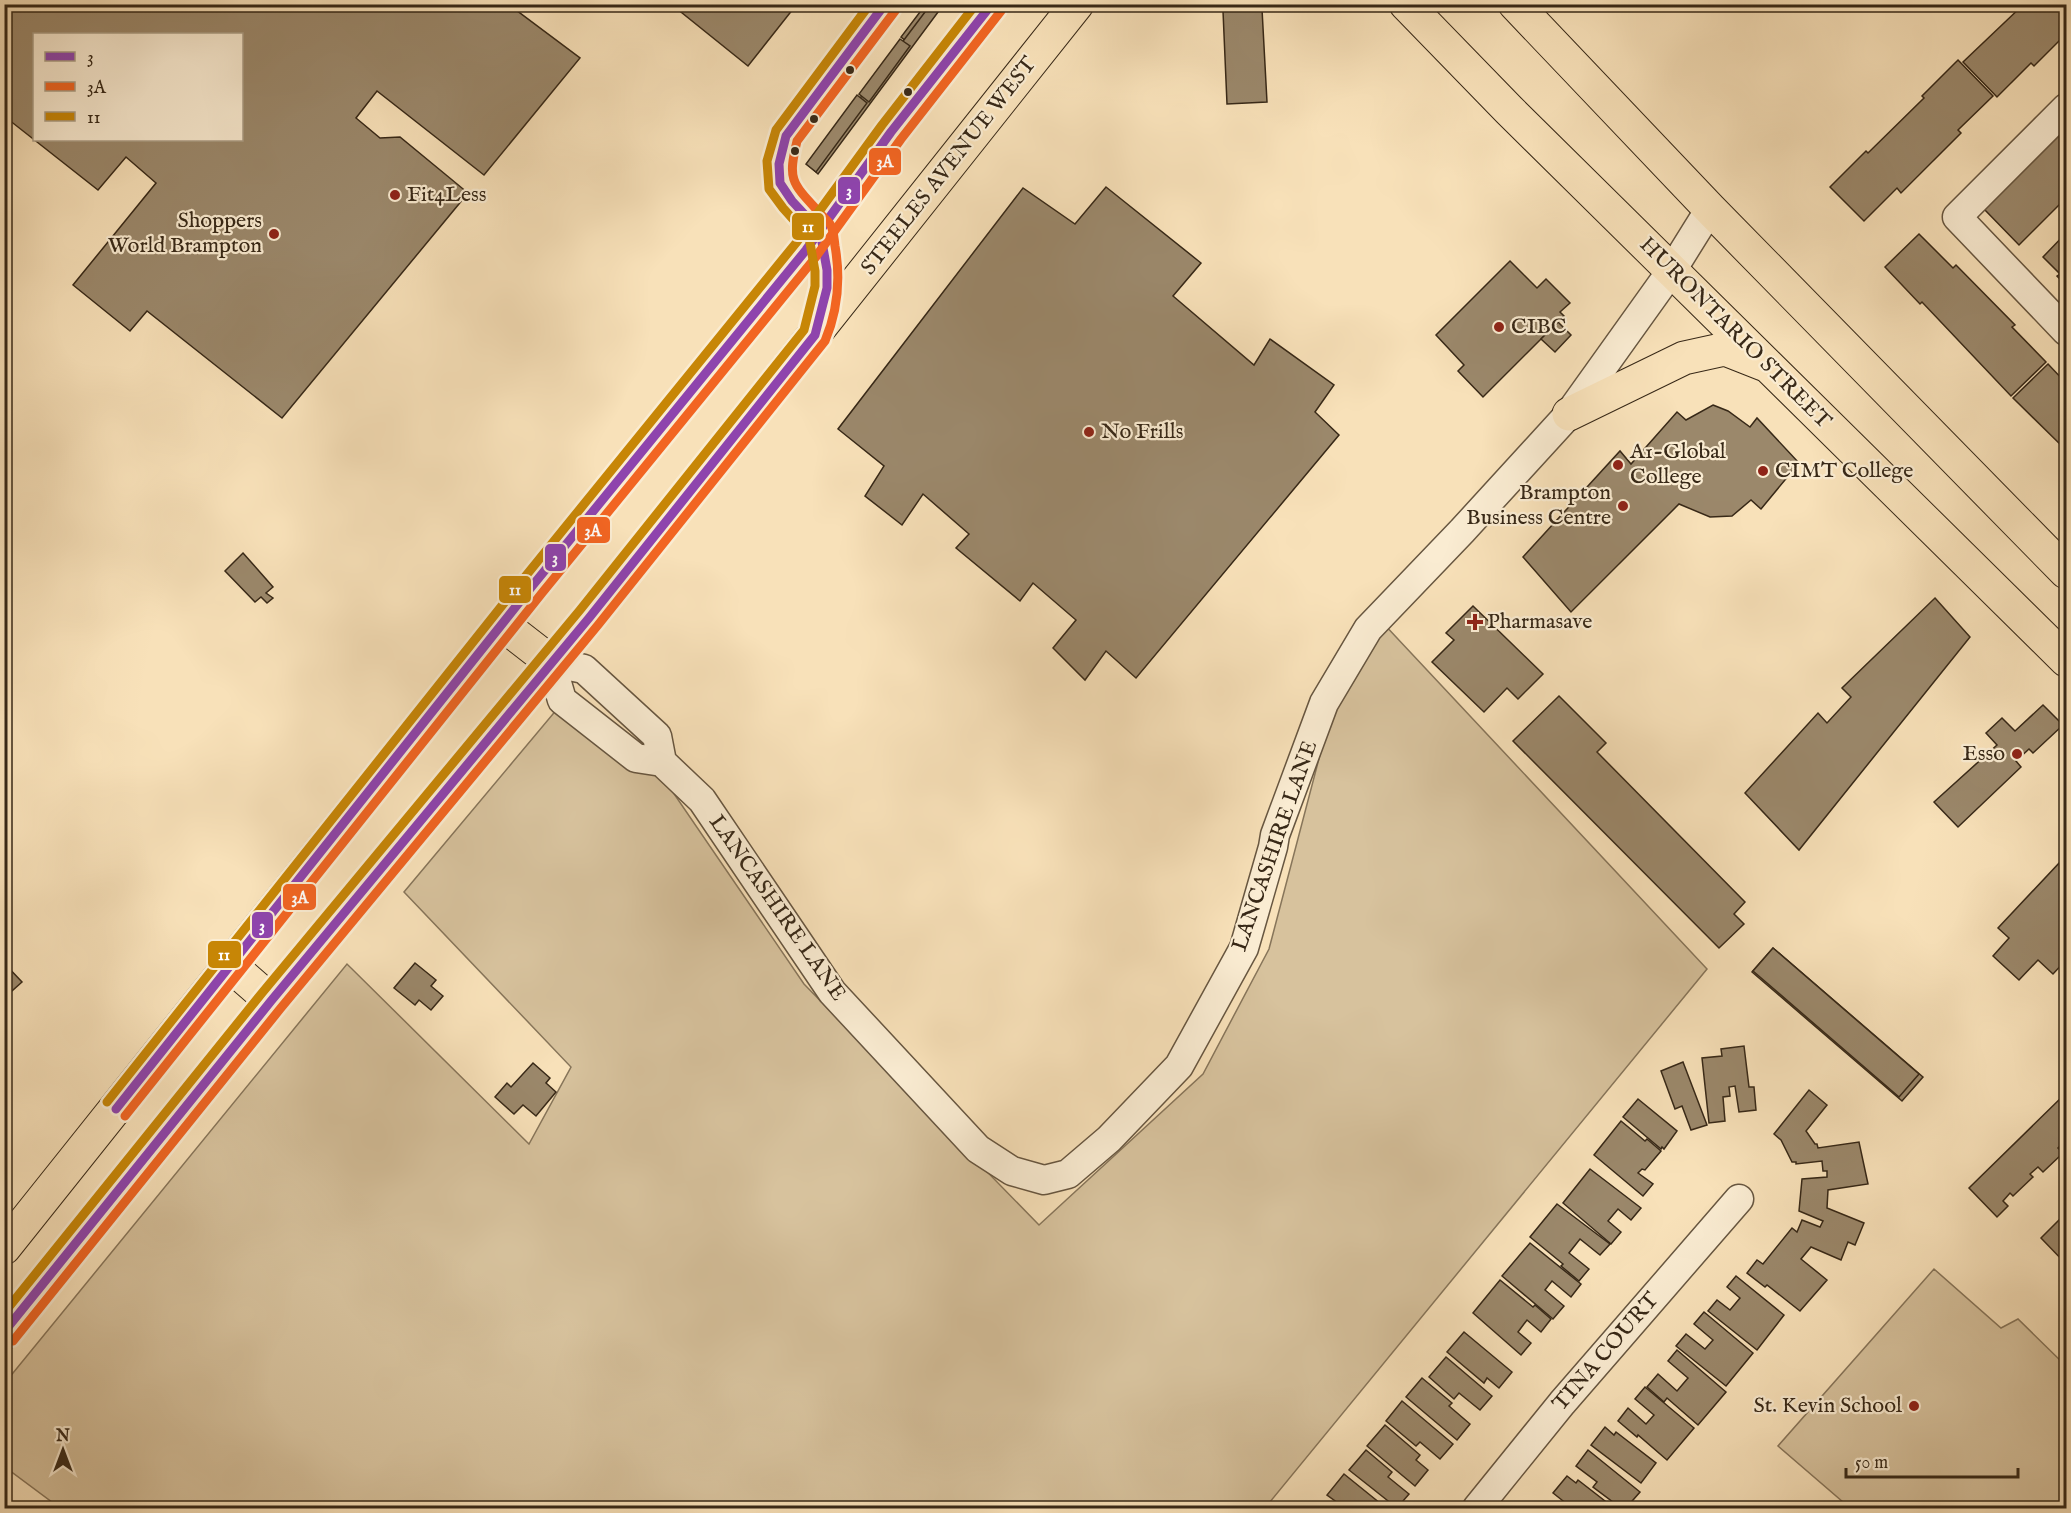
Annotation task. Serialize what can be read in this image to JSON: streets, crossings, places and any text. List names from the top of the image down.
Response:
{
  "streets": {
    "main road": ["STEELES AVENUE WEST", "HURONTARIO STREET"],
    "street": ["LANCASHIRE LANE", "TINA COURT"]
  },
  "crossings": [
    ["STEELES AVENUE WEST", "LANCASHIRE LANE"],
    ["HURONTARIO STREET", "LANCASHIRE LANE"]
  ],
  "places": {
    "other": [
      "Fit4Less",
      "Shoppers World Brampton",
      "CIBC",
      "No Frills",
      "A1-Global College",
      "CIMT College",
      "Brampton Business Centre",
      "Esso",
      "St. Kevin School"
    ],
    "health": ["Pharmasave"]
  },
  "lines": ["transit line 3", "transit line 11", "transit line 3A"],
  "legend": ["3", "3A", "11"],
  "scale_bar": "50 m",
  "north": "top"
}
